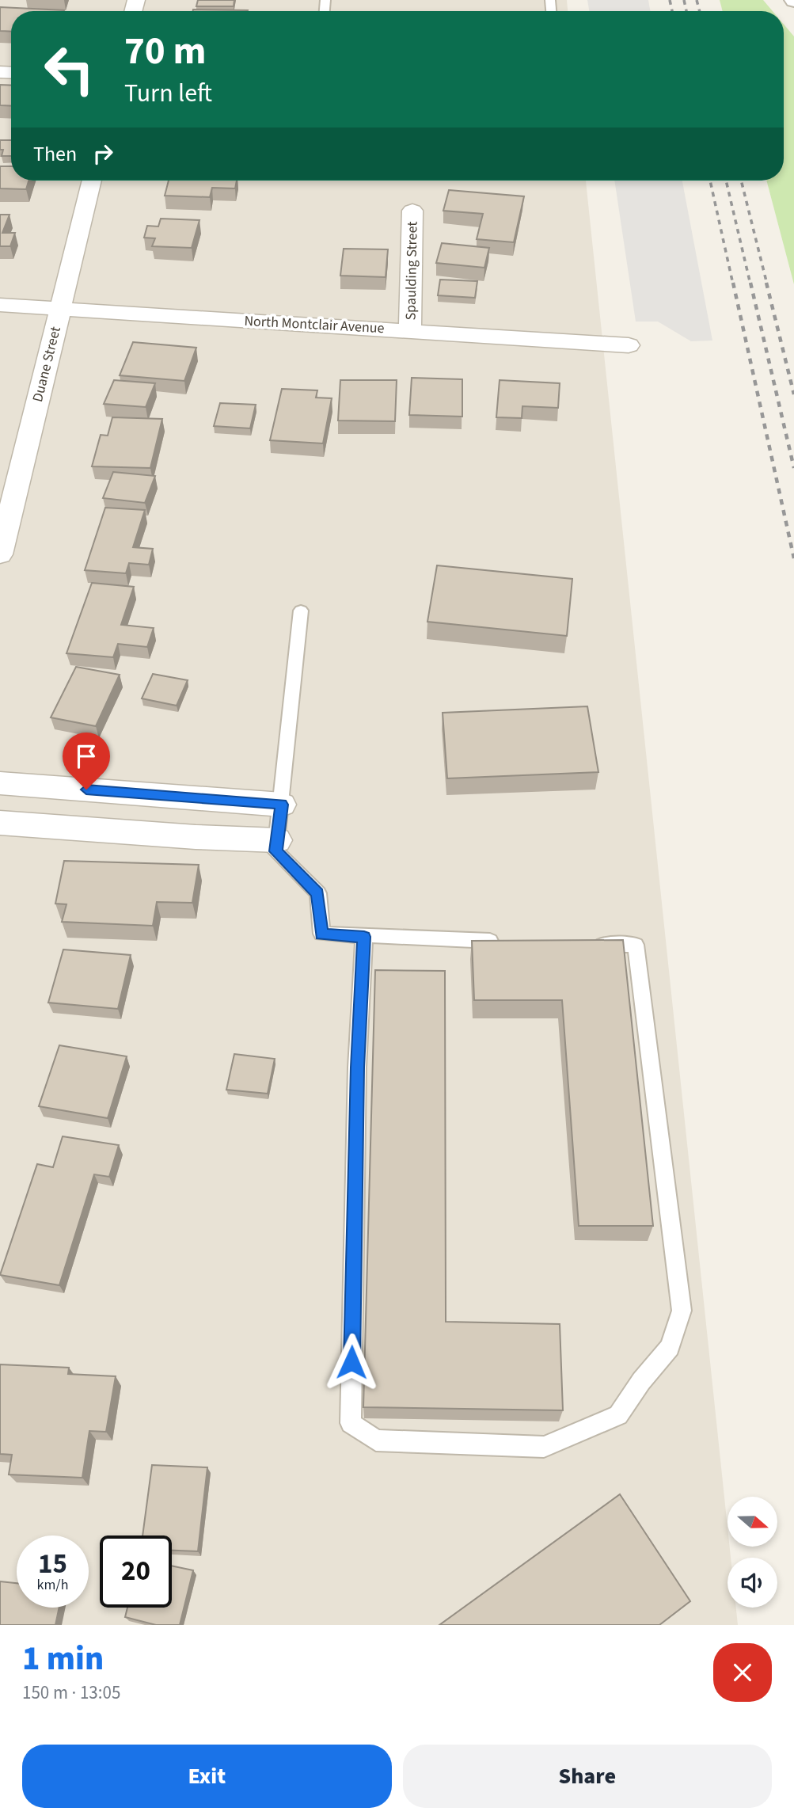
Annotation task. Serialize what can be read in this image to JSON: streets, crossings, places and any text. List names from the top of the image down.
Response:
{
  "streets": {
    "street": ["Spaulding Street", "North Montclair Avenue", "Duane Street"]
  },
  "crossings": [
    ["Spaulding Street", "North Montclair Avenue"],
    ["North Montclair Avenue", "Duane Street"]
  ],
  "north": "right",
  "page": {
    "turn": ["70 m", "Turn left"],
    "then": "Then",
    "speed": "15 km/h",
    "limit": "20",
    "heading": ["1 min", "150 m · 13:05"],
    "buttons": ["Exit", "Share"]
  }
}
